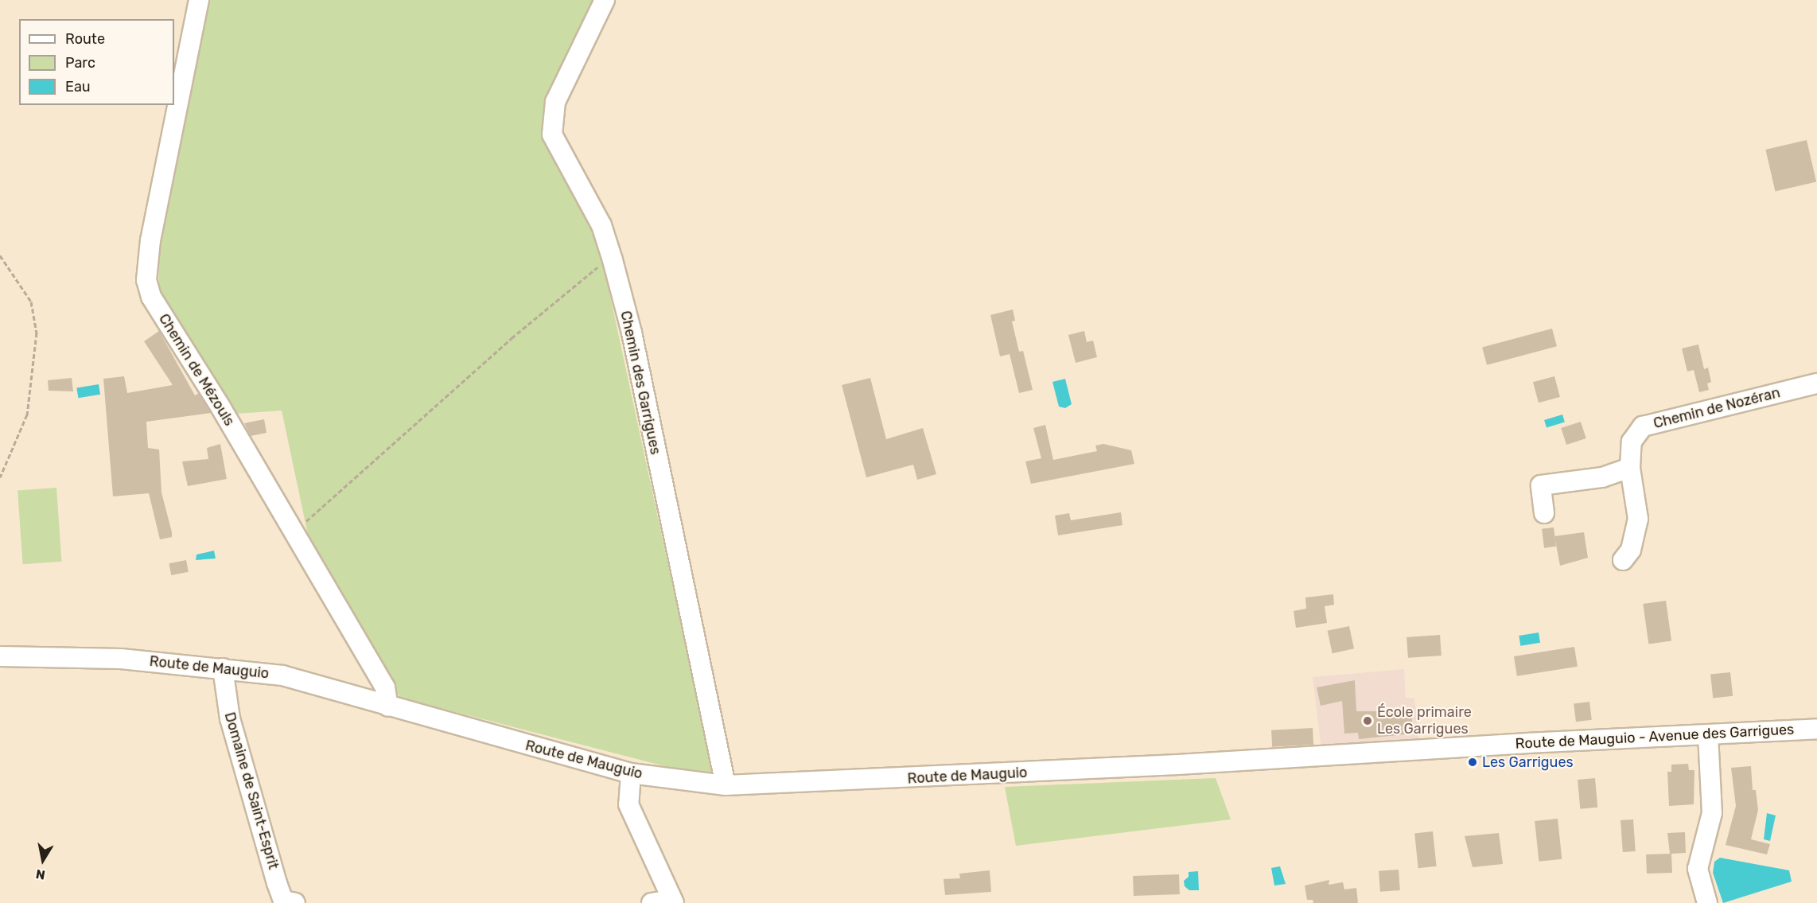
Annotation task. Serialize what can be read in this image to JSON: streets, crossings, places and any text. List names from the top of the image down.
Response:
{
  "streets": {
    "street": [
      "Chemin de Mézouls",
      "Chemin des Garrigues",
      "Chemin de Nozéran",
      "Route de Mauguio",
      "Route de Mauguio - Avenue des Garrigues",
      "Domaine de Saint-Esprit"
    ]
  },
  "crossings": [
    ["Chemin de Mézouls", "Route de Mauguio"],
    ["Chemin des Garrigues", "Route de Mauguio"],
    ["Route de Mauguio", "Route de Mauguio - Avenue des Garrigues"],
    ["Route de Mauguio", "Domaine de Saint-Esprit"]
  ],
  "places": ["École primaire Les Garrigues", "Les Garrigues"],
  "legend": ["Route", "Parc", "Eau"],
  "north": "bottom"
}
